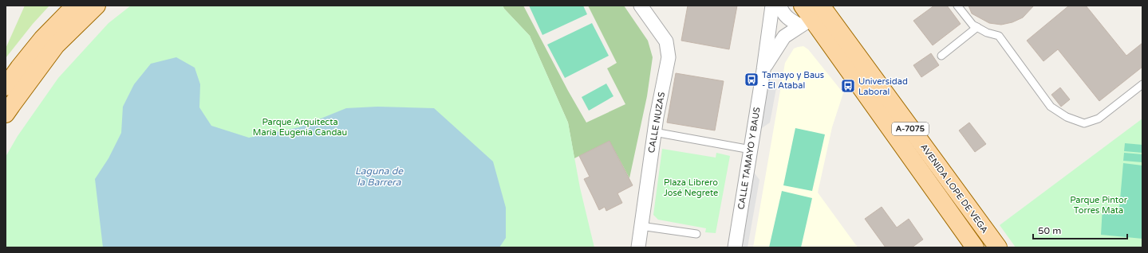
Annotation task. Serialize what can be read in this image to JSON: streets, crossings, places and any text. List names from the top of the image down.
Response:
{
  "streets": {
    "main road": ["A-7075", "AVENIDA LOPE DE VEGA"],
    "street": ["CALLE NUZAS", "CALLE TAMAYO Y BAUS"]
  },
  "crossings": [
    ["CALLE TAMAYO Y BAUS", "AVENIDA LOPE DE VEGA"]
  ],
  "water": ["Laguna de la Barrera"],
  "parks": ["Parque Arquitecta María Eugenia Candau", "Plaza Librero José Negrete", "Parque Pintor Torres Mata"],
  "places": {
    "bus stop": ["Tamayo y Baus - El Atabal", "Universidad Laboral"]
  },
  "scale_bar": "50 m"
}
